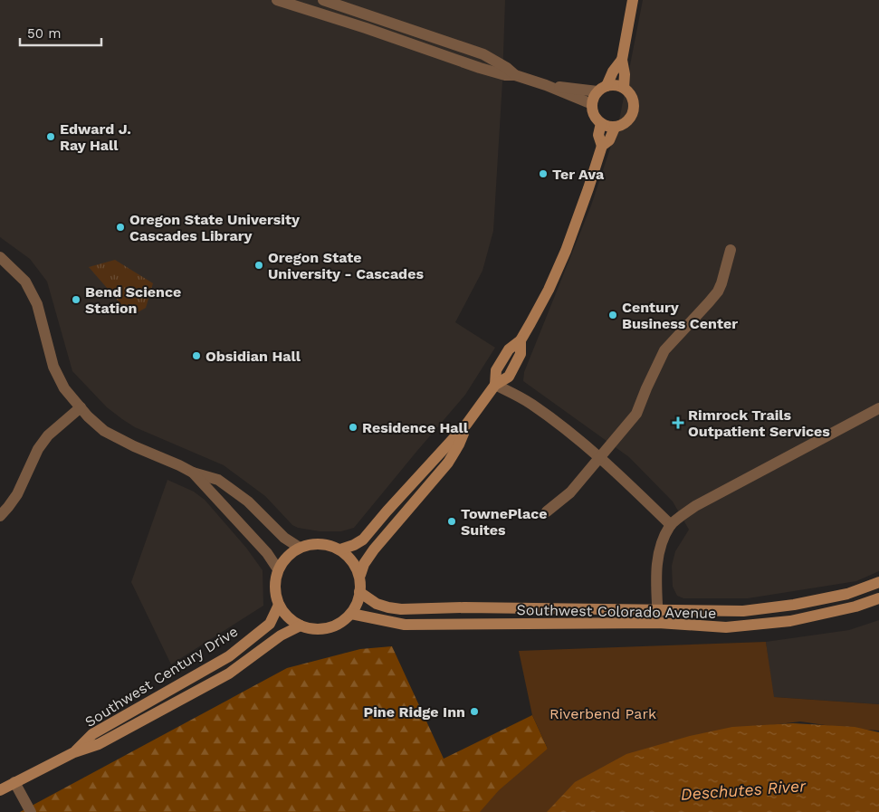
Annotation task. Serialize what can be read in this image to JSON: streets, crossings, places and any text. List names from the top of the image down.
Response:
{
  "streets": {
    "main road": ["Southwest Colorado Avenue", "Southwest Century Drive"]
  },
  "crossings": [
    ["Southwest Colorado Avenue", "Southwest Century Drive"]
  ],
  "water": ["Deschutes River"],
  "parks": ["Riverbend Park"],
  "places": {
    "other": [
      "Edward J. Ray Hall",
      "Ter Ava",
      "Oregon State University Cascades Library",
      "Oregon State University - Cascades",
      "Bend Science Station",
      "Century Business Center",
      "Obsidian Hall",
      "Residence Hall",
      "TownePlace Suites",
      "Pine Ridge Inn"
    ],
    "health": ["Rimrock Trails Outpatient Services"]
  },
  "scale_bar": "50 m"
}
